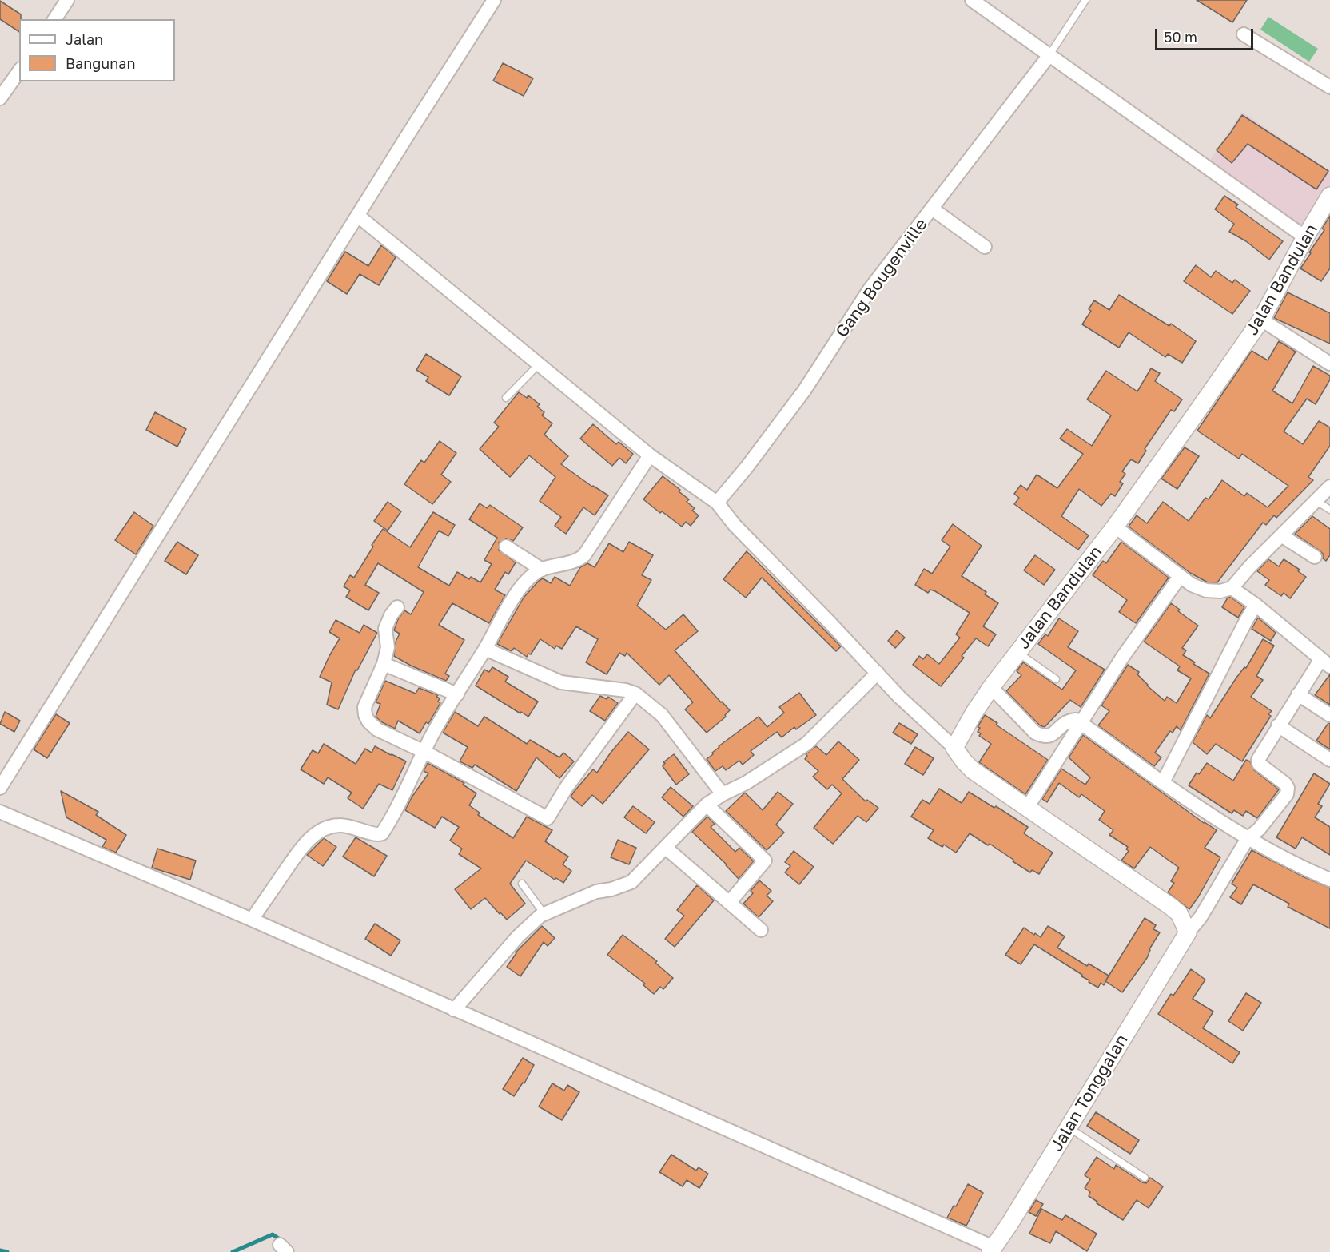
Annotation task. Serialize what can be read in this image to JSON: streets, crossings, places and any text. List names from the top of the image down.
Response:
{
  "streets": {
    "street": ["Gang Bougenville", "Jalan Bandulan", "Jalan Tonggalan"]
  },
  "legend": ["Jalan", "Bangunan"],
  "scale_bar": "50 m"
}
